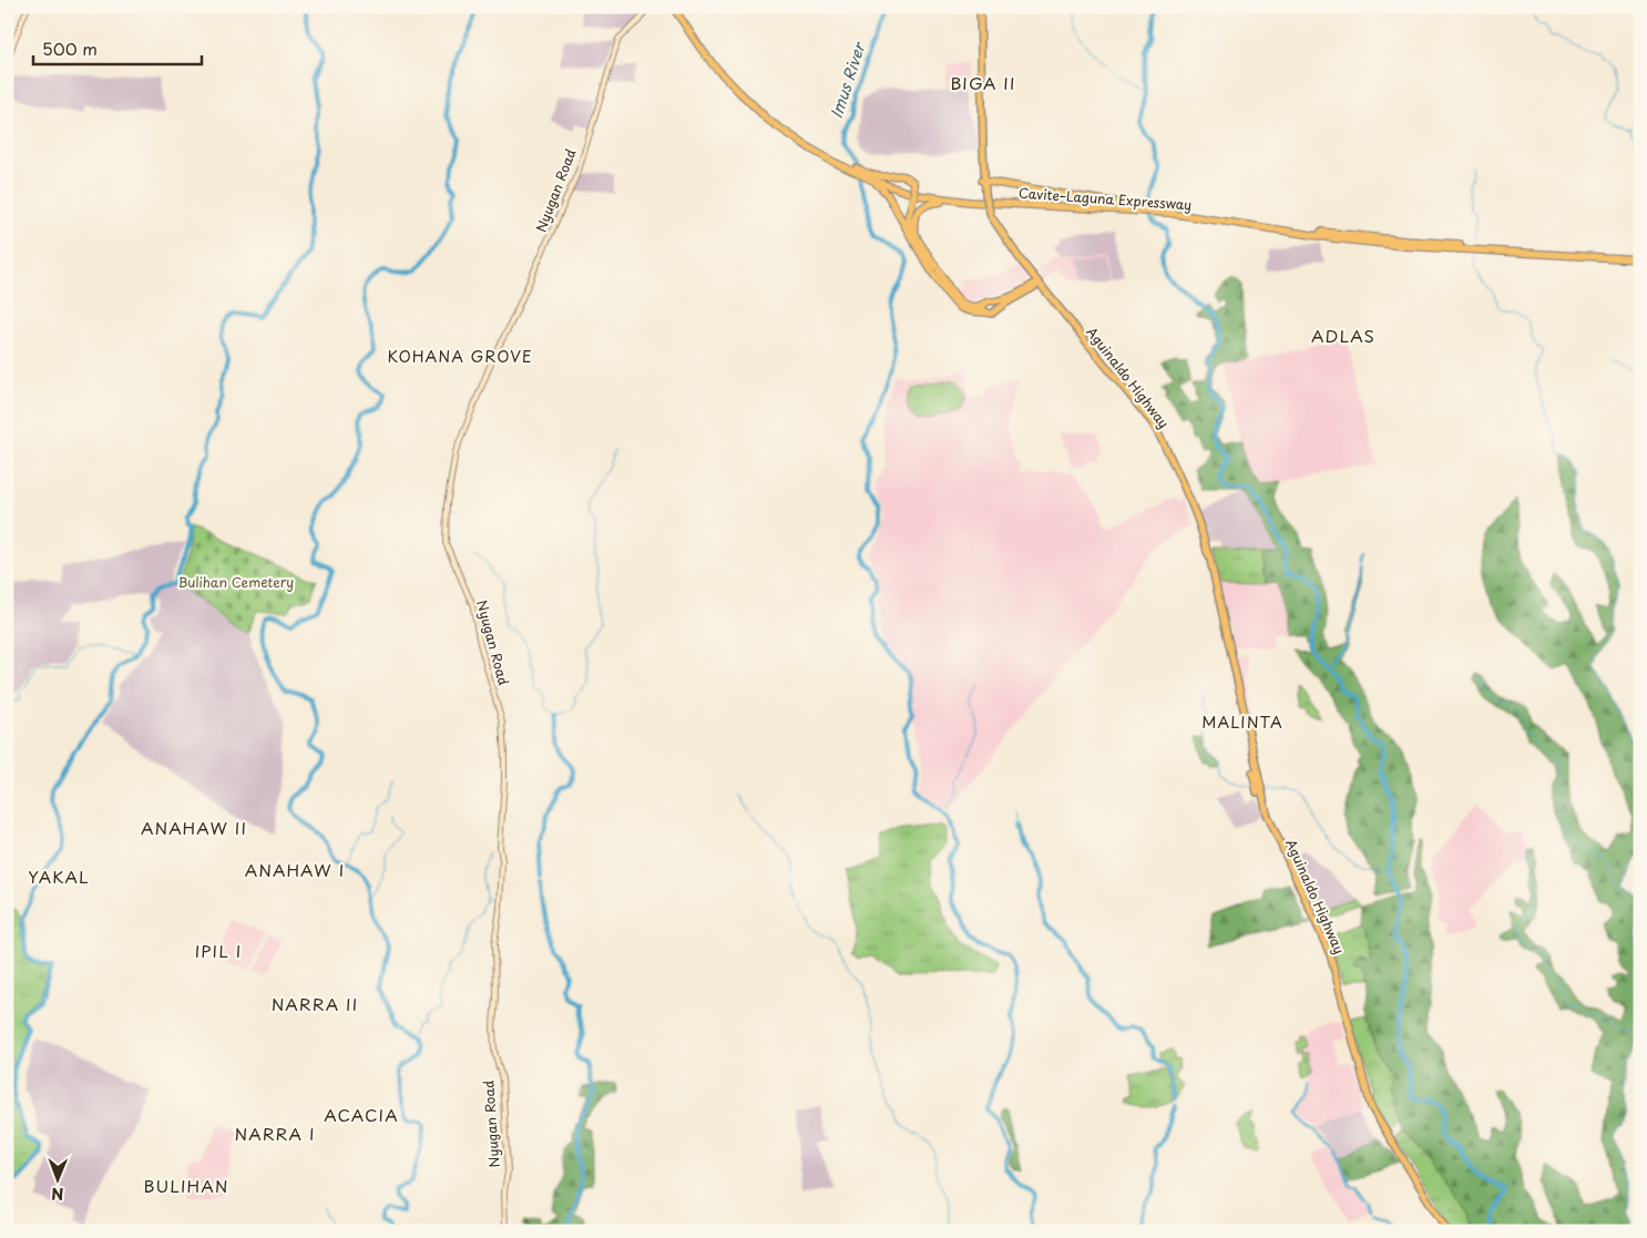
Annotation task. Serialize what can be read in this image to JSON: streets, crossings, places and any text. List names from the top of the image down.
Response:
{
  "streets": {
    "highway": ["Cavite–Laguna Expressway"],
    "main road": ["Nyugan Road", "Aguinaldo Highway"]
  },
  "districts": [
    "BIGA II",
    "ADLAS",
    "KOHANA GROVE",
    "MALINTA",
    "ANAHAW II",
    "ANAHAW I",
    "YAKAL",
    "IPIL I",
    "NARRA II",
    "ACACIA",
    "NARRA I",
    "BULIHAN"
  ],
  "water": ["Imus River"],
  "parks": ["Bulihan Cemetery"],
  "scale_bar": "500 m",
  "north": "bottom"
}
